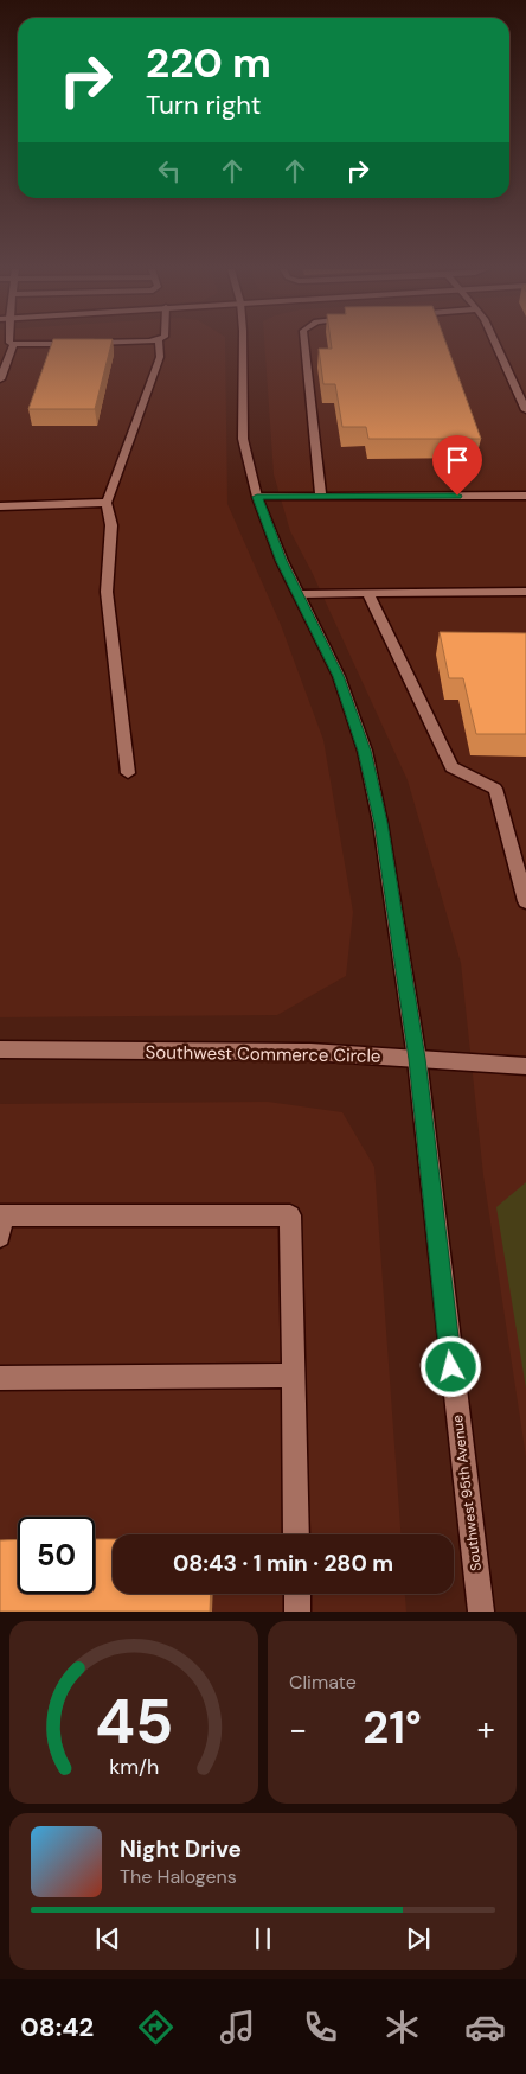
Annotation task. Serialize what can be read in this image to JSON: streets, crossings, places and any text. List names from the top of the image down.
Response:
{
  "streets": {
    "main road": ["Southwest Commerce Circle", "Southwest 95th Avenue"]
  },
  "crossings": [
    ["Southwest Commerce Circle", "Southwest 95th Avenue"]
  ],
  "page": {
    "turn": ["220 m", "Turn right"],
    "limit": "50",
    "trip": "08:43 · 1 min · 280 m",
    "tile": "Climate",
    "heat": ["−", "21°", "+"],
    "song": ["Night Drive", "The Halogens"],
    "tabs": "08:42",
    "gauge": ["45", "km/h"]
  }
}
